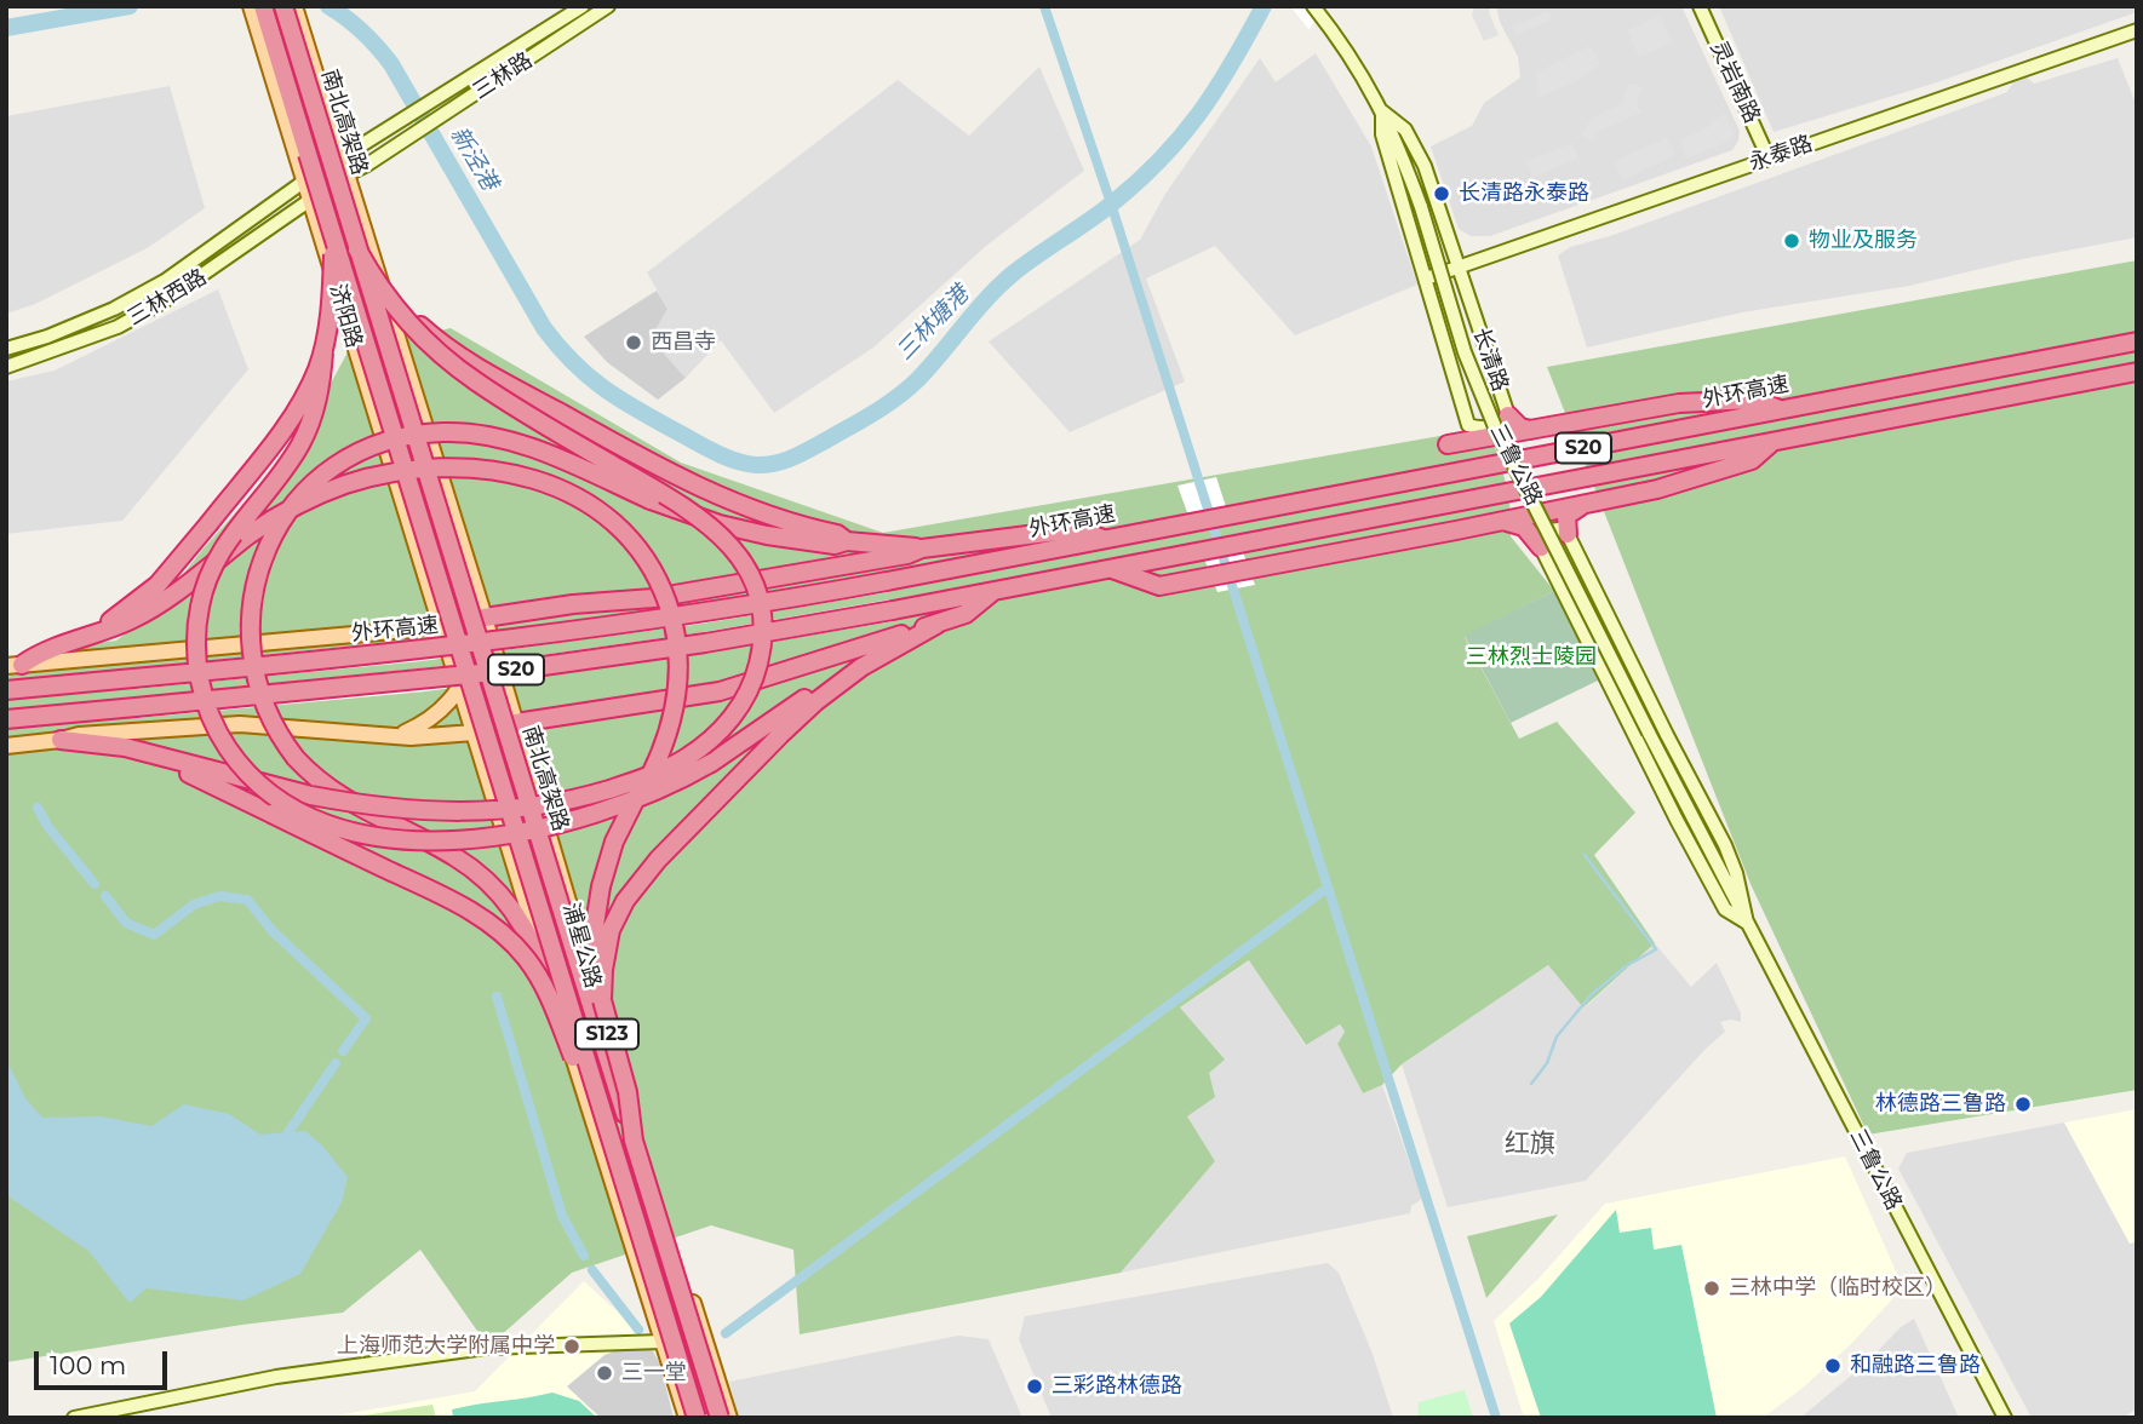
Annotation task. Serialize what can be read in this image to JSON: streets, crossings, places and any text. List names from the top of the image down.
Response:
{
  "streets": {
    "highway": ["南北高架路", "外环高速", "S20"],
    "main road": [
      "三林路",
      "灵岩南路",
      "永泰路",
      "三林西路",
      "济阳路",
      "长清路",
      "三鲁公路",
      "浦星公路",
      "S123"
    ]
  },
  "crossings": [
    ["三林路", "三林西路"],
    ["三林路", "济阳路"],
    ["灵岩南路", "永泰路"],
    ["永泰路", "长清路"],
    ["三林西路", "济阳路"],
    ["济阳路", "浦星公路"],
    ["长清路", "三鲁公路"]
  ],
  "districts": ["红旗"],
  "water": ["新泾港", "三林塘港"],
  "parks": ["三林烈士陵园"],
  "places": [
    "长清路永泰路",
    "物业及服务",
    "西昌寺",
    "林德路三鲁路",
    "三林中学（临时校区）",
    "上海师范大学附属中学",
    "和融路三鲁路",
    "三一堂",
    "三彩路林德路"
  ],
  "scale_bar": "100 m"
}
